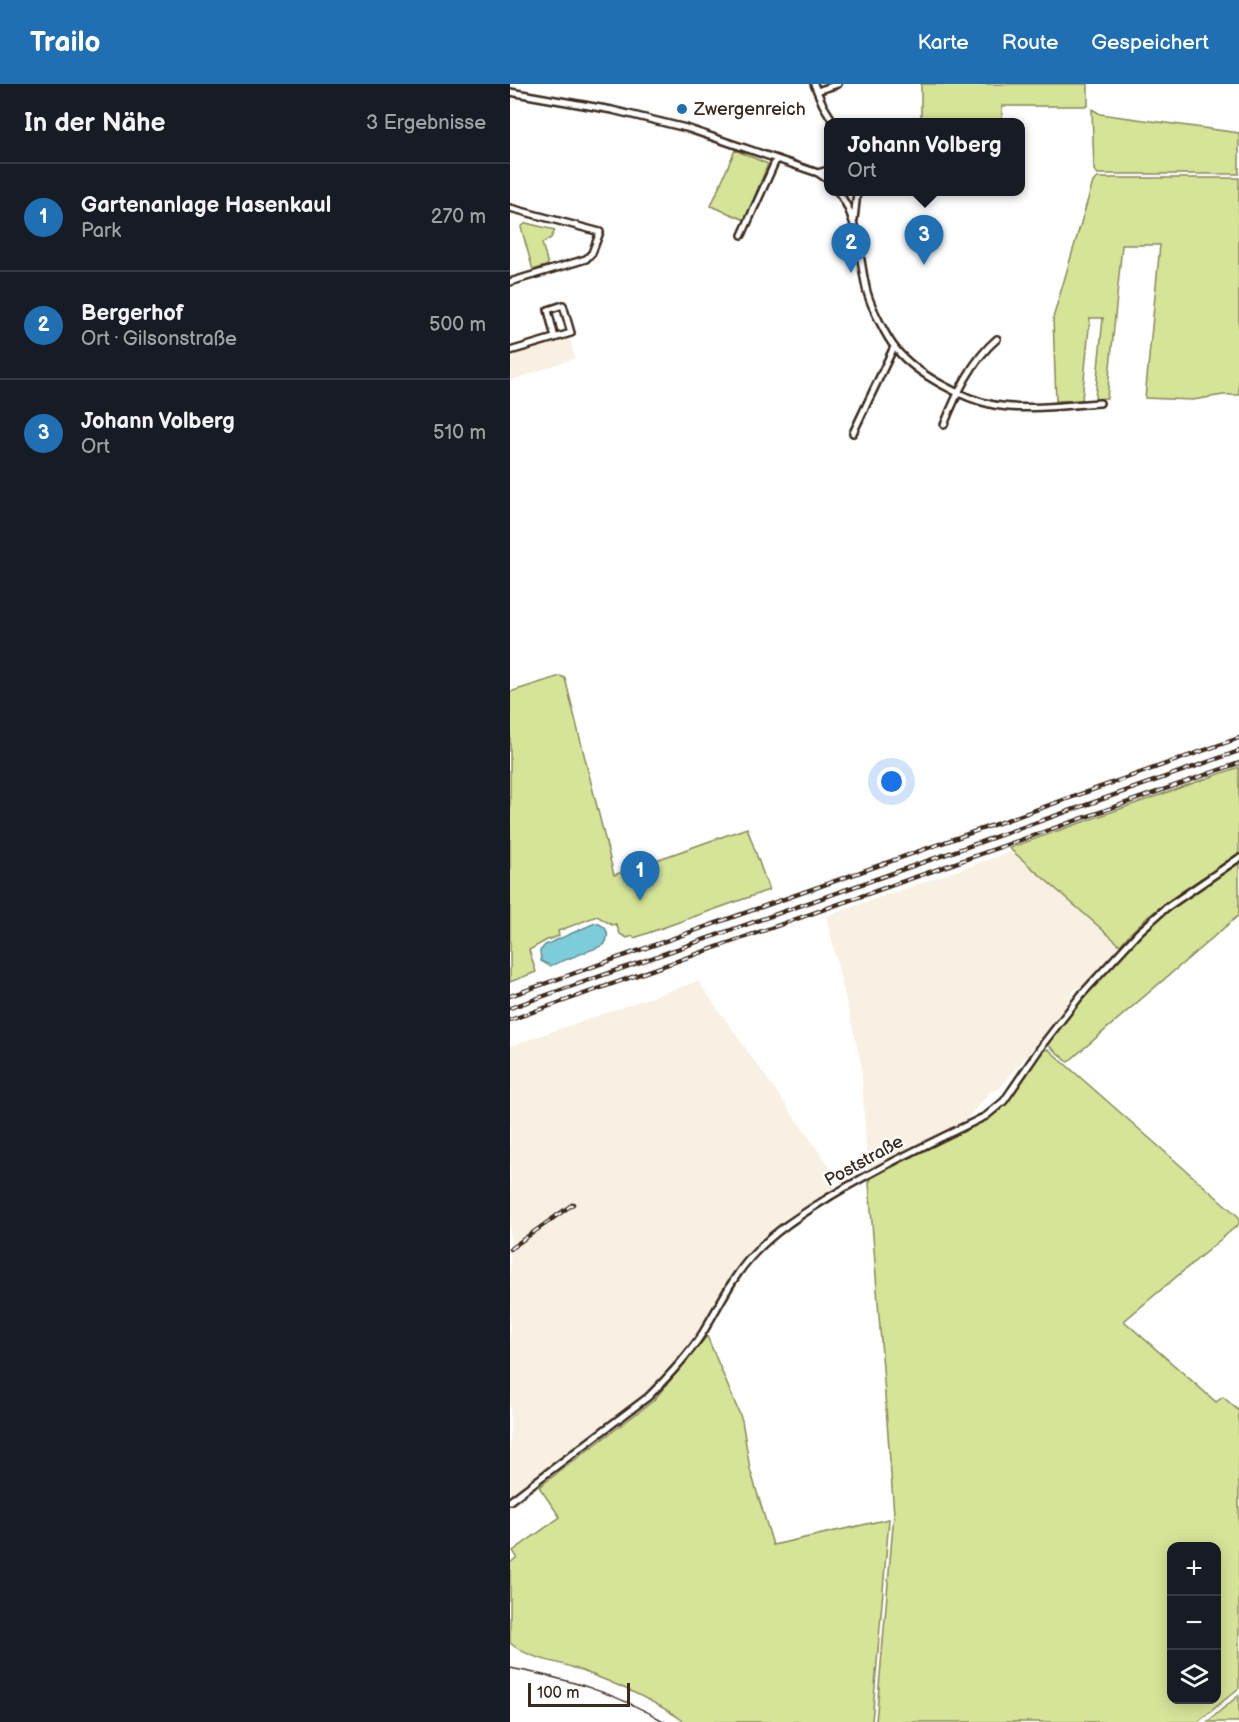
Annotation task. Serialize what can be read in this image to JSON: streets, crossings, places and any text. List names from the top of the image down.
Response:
{
  "streets": {
    "street": ["Poststraße"]
  },
  "places": ["Zwergenreich"],
  "scale_bar": "100 m",
  "page": {
    "header": "Trailo",
    "nav": ["Karte", "Route", "Gespeichert"],
    "heading": ["In der Nähe", "3 Ergebnisse"],
    "popup": ["Johann Volberg", "Ort"],
    "list": [
      {
        "mark": "1",
        "name": "Gartenanlage Hasenkaul",
        "note": "Park",
        "value": "270 m"
      },
      {
        "mark": "2",
        "name": "Bergerhof",
        "note": "Ort · Gilsonstraße",
        "value": "500 m"
      },
      {
        "mark": "3",
        "name": "Johann Volberg",
        "note": "Ort",
        "value": "510 m"
      }
    ],
    "pins": ["3", "2", "1"],
    "map_buttons": ["+", "−"],
    "scale": "100 m"
  }
}
